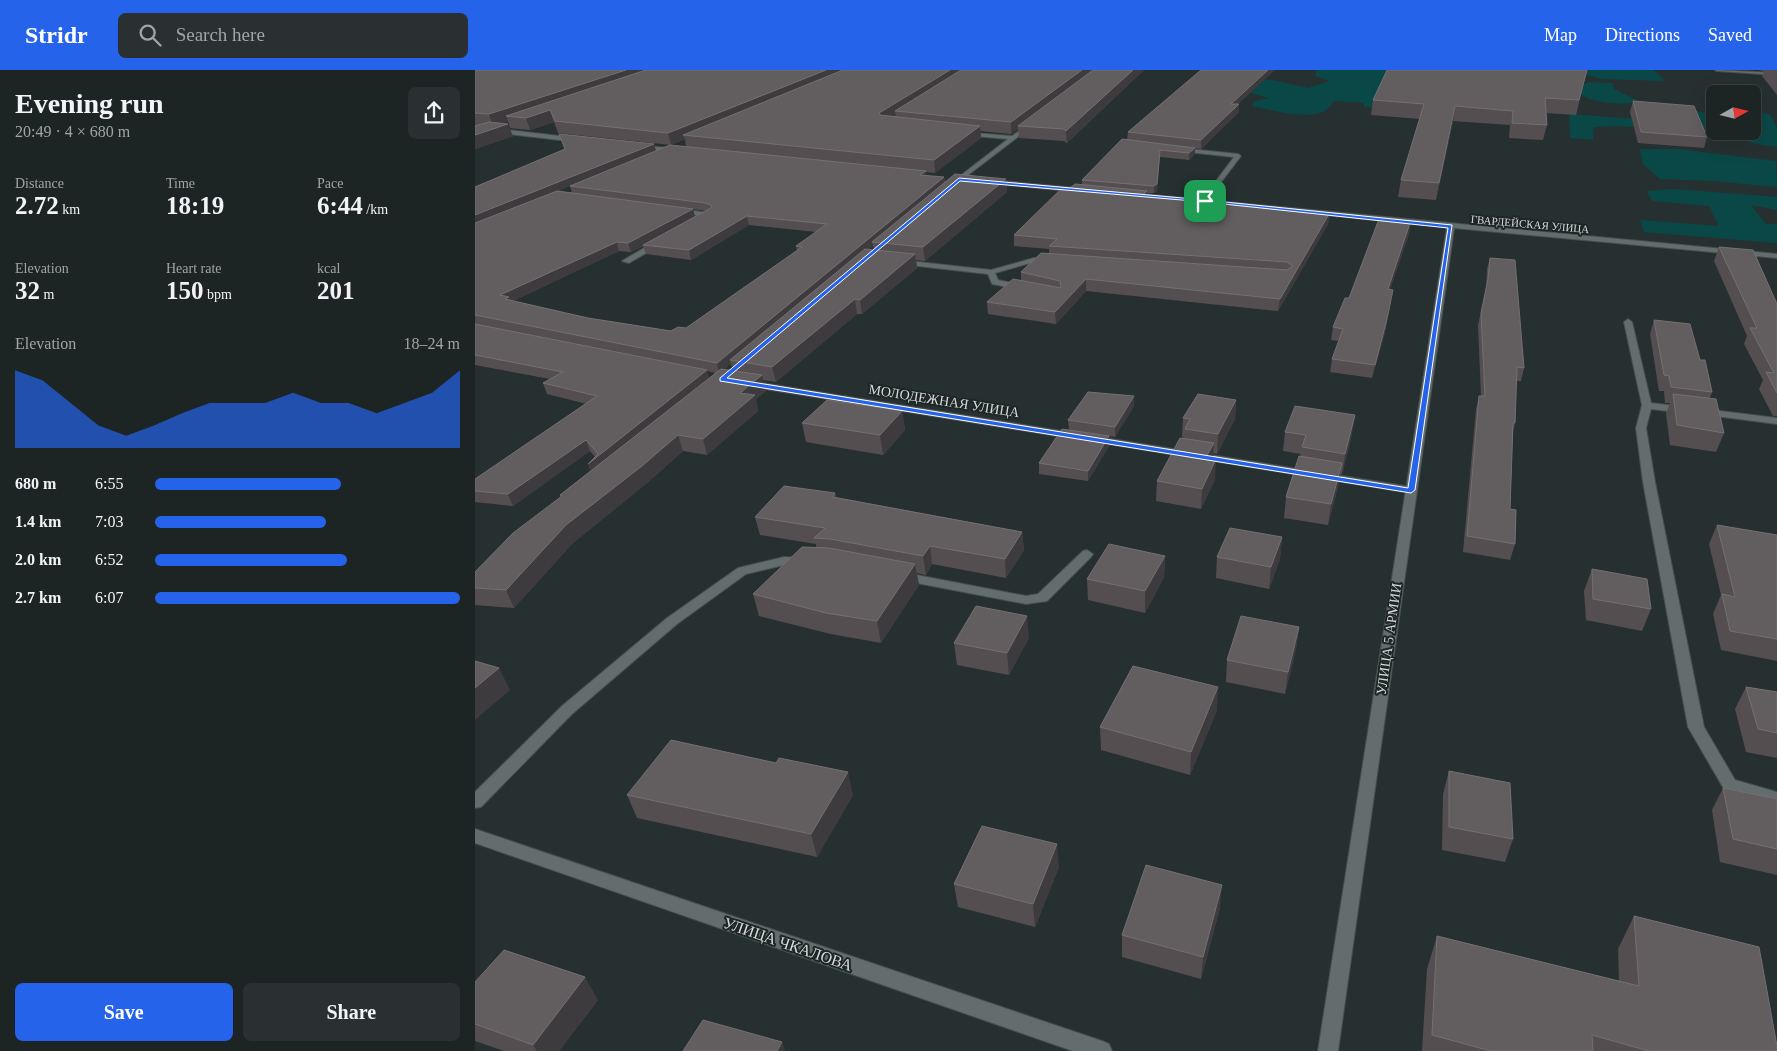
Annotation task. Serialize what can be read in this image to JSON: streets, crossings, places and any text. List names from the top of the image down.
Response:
{
  "streets": {
    "main road": [
      "ГВАРДЕЙСКАЯ УЛИЦА",
      "МОЛОДЕЖНАЯ УЛИЦА",
      "УЛИЦА 5 АРМИИ",
      "УЛИЦА ЧКАЛОВА"
    ]
  },
  "crossings": [
    ["ГВАРДЕЙСКАЯ УЛИЦА", "УЛИЦА 5 АРМИИ"],
    ["МОЛОДЕЖНАЯ УЛИЦА", "УЛИЦА 5 АРМИИ"]
  ],
  "north": "right",
  "page": {
    "header": "Stridr",
    "search": "Search here",
    "nav": ["Map", "Directions", "Saved"],
    "heading": ["Evening run", "20:49 · 4 × 680 m"],
    "stats": [
      ["Distance", "2.72 km"],
      ["Time", "18:19"],
      ["Pace", "6:44 /km"],
      ["Elevation", "32 m"],
      ["Heart rate", "150 bpm"],
      ["kcal", "201"]
    ],
    "chart": ["Elevation", "18–24 m"],
    "list": [
      {
        "name": "680 m",
        "note": "6:55"
      },
      {
        "name": "1.4 km",
        "note": "7:03"
      },
      {
        "name": "2.0 km",
        "note": "6:52"
      },
      {
        "name": "2.7 km",
        "note": "6:07"
      }
    ],
    "buttons": ["Save", "Share"]
  }
}
